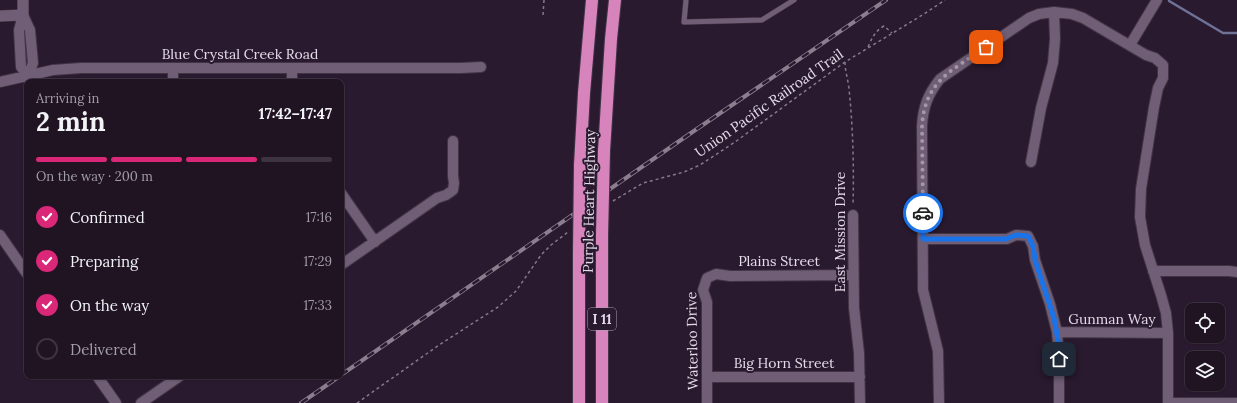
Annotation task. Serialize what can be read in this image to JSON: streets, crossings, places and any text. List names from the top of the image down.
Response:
{
  "streets": {
    "highway": ["Purple Heart Highway", "I 11"],
    "street": [
      "Blue Crystal Creek Road",
      "East Mission Drive",
      "Plains Street",
      "Gunman Way",
      "Waterloo Drive",
      "Big Horn Street"
    ],
    "path": ["Union Pacific Railroad Trail"]
  },
  "crossings": [
    ["Union Pacific Railroad Trail", "East Mission Drive"],
    ["East Mission Drive", "Plains Street"],
    ["East Mission Drive", "Big Horn Street"],
    ["Plains Street", "Waterloo Drive"],
    ["Waterloo Drive", "Big Horn Street"]
  ],
  "page": {
    "heading": ["2 min", "Arriving in", "17:42–17:47"],
    "bar": "On the way · 200 m",
    "list": [
      ["Confirmed", "17:16"],
      ["Preparing", "17:29"],
      ["On the way", "17:33"],
      "Delivered"
    ]
  }
}
